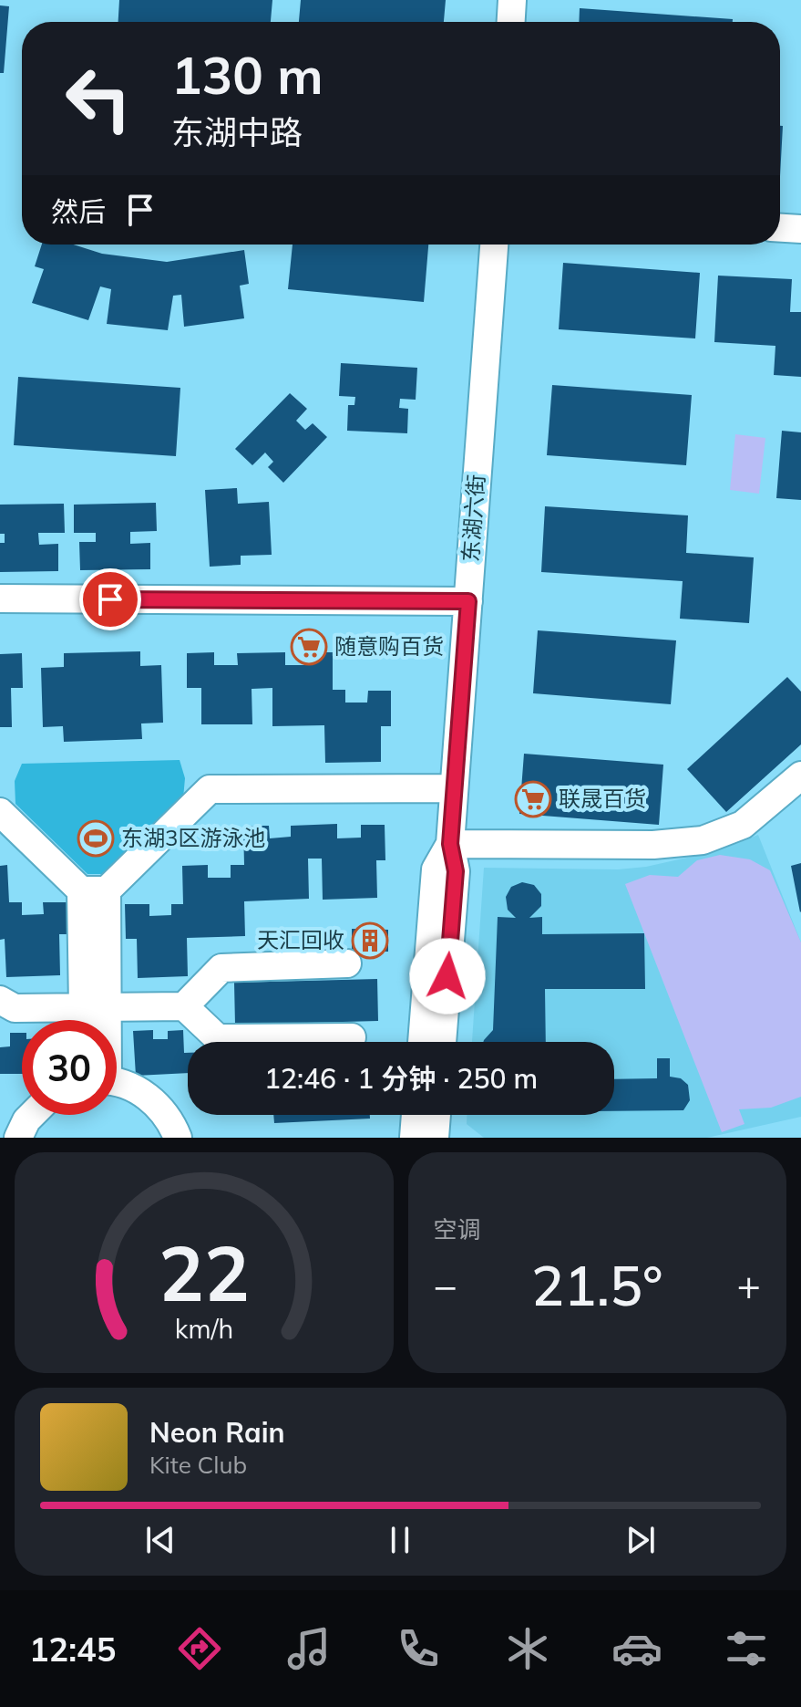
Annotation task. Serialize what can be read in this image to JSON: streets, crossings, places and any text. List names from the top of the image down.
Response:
{
  "streets": {
    "street": ["东湖六街"]
  },
  "places": {
    "supermarket": ["随意购百货", "联晟百货"],
    "sports": ["东湖3区游泳池"],
    "building": ["天汇回收"]
  },
  "page": {
    "turn": ["130 m", "东湖中路"],
    "then": "然后",
    "limit": "30",
    "trip": "12:46 · 1 分钟 · 250 m",
    "tile": "空调",
    "heat": ["−", "21.5°", "+"],
    "song": ["Neon Rain", "Kite Club"],
    "tabs": "12:45",
    "gauge": ["22", "km/h"]
  }
}
